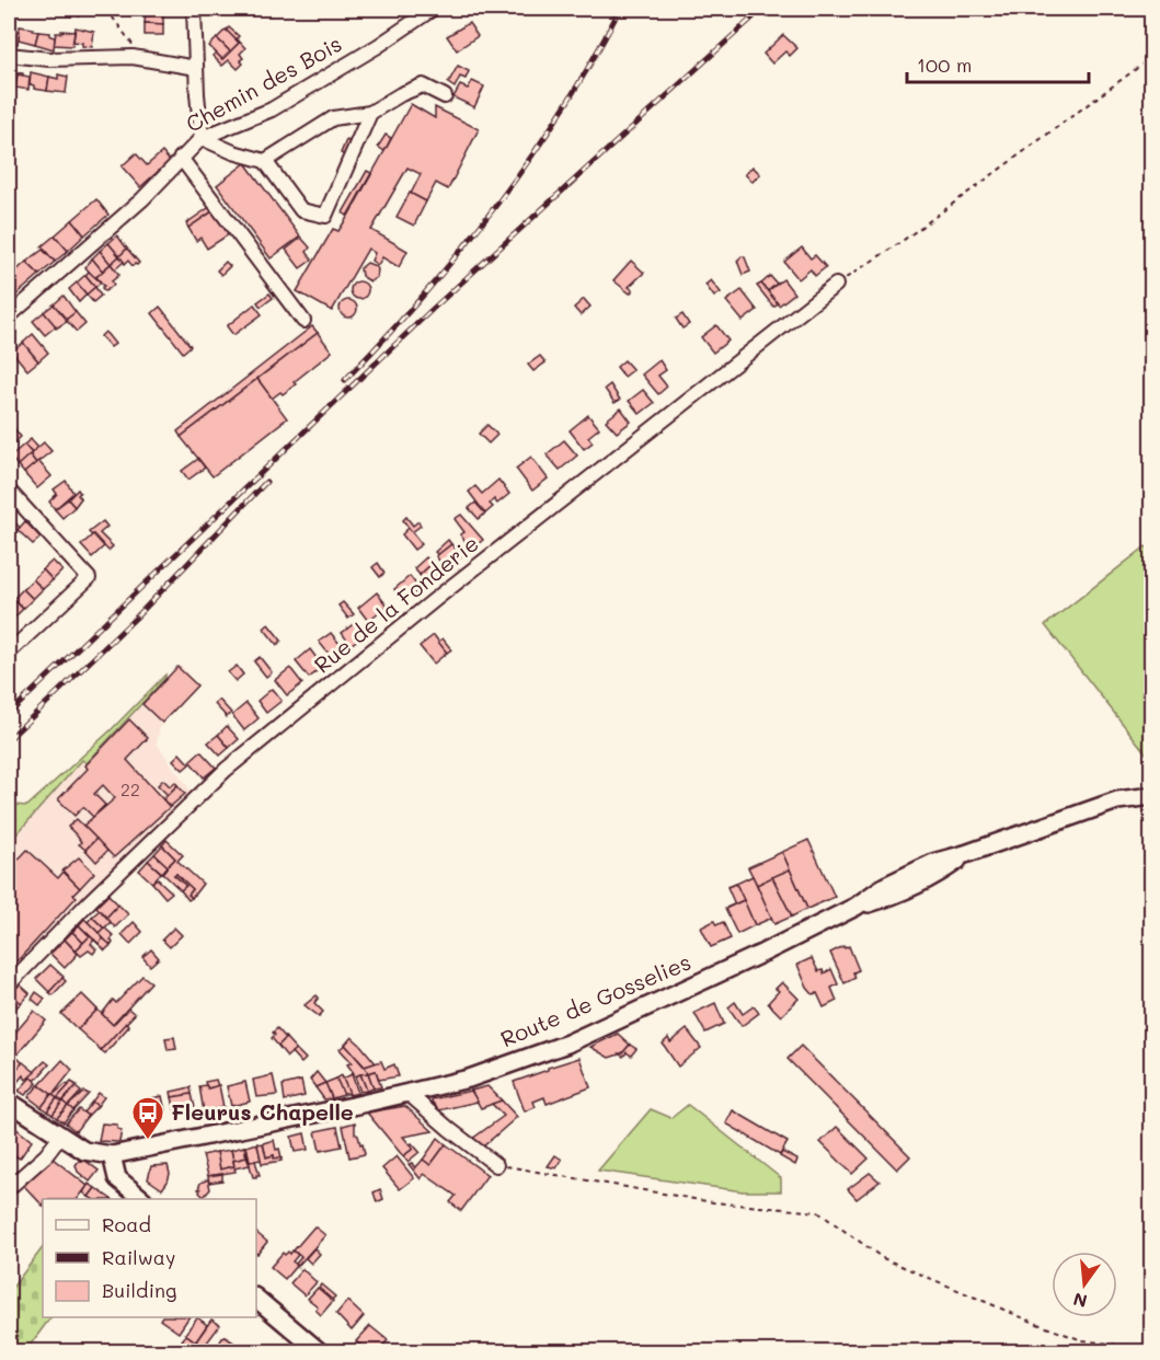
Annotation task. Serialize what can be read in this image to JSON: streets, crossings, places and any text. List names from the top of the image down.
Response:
{
  "streets": {
    "main road": ["Route de Gosselies"],
    "street": ["Chemin des Bois", "Rue de la Fonderie"]
  },
  "places": {
    "bus stop": ["Fleurus Chapelle"]
  },
  "house_numbers": ["22"],
  "legend": ["Road", "Railway", "Building"],
  "scale_bar": "100 m",
  "north": "bottom"
}
